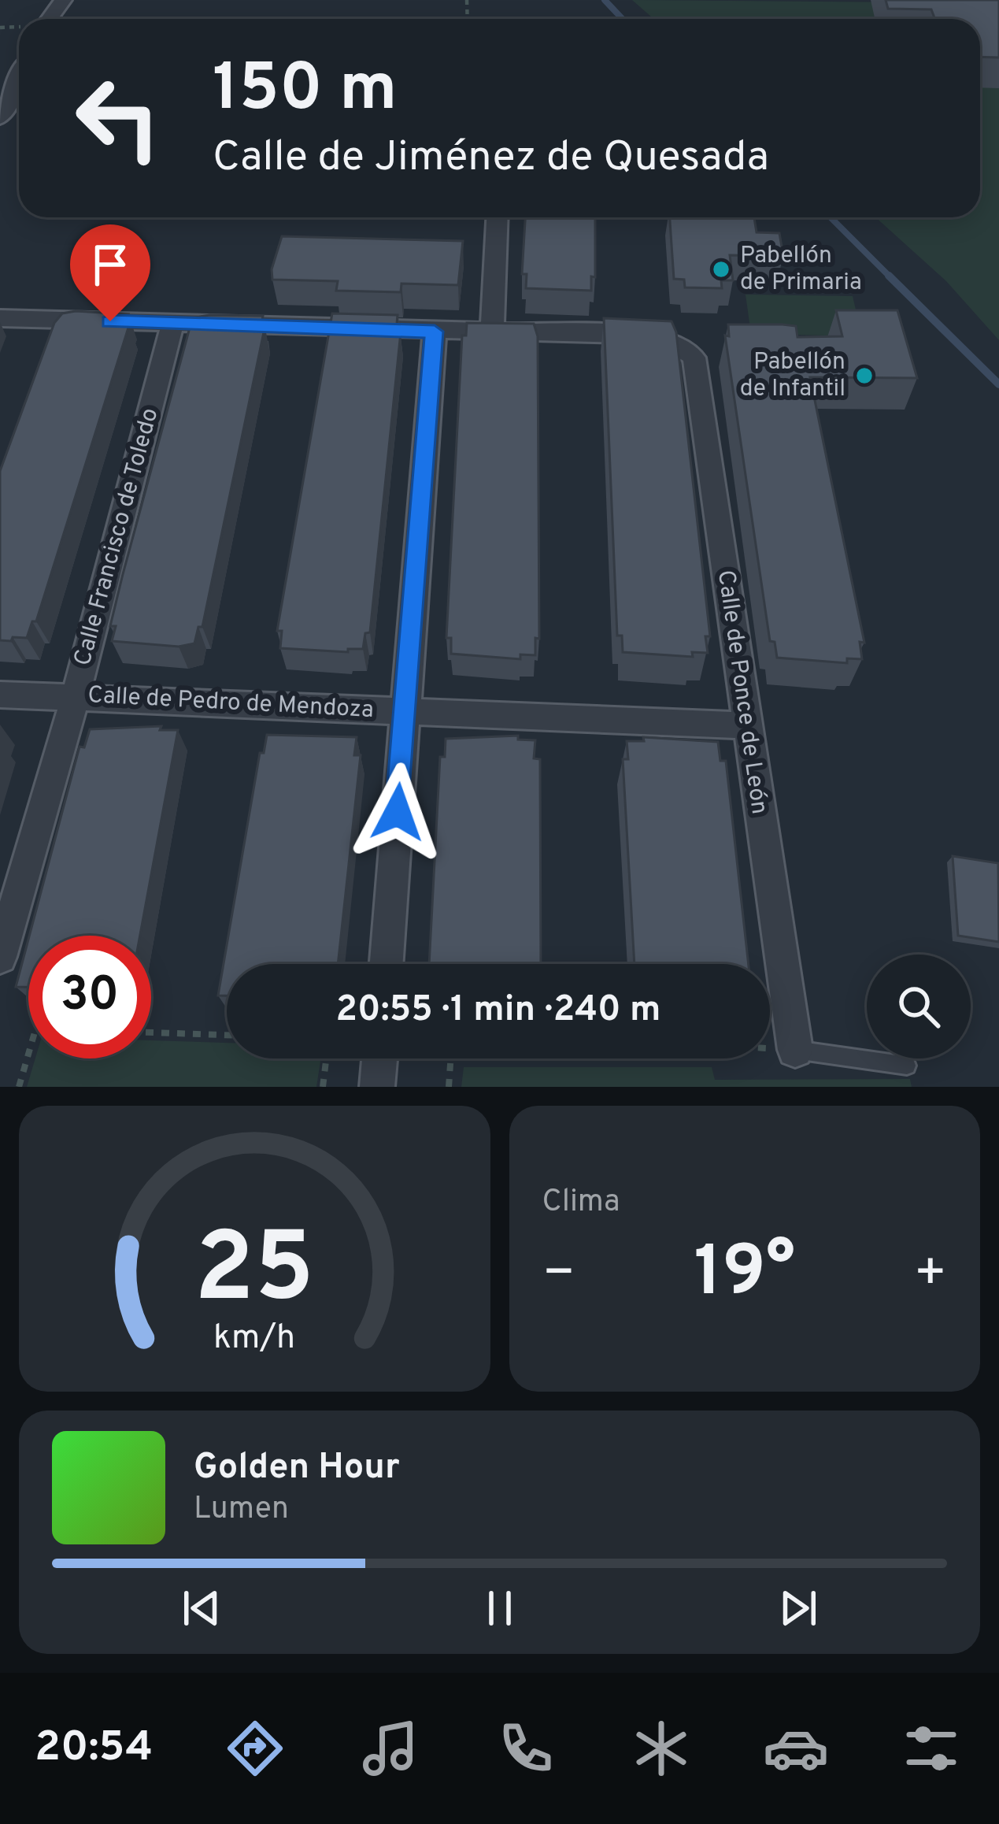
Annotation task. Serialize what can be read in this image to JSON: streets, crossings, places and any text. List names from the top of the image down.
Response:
{
  "streets": {
    "street": ["Calle Francisco de Toledo", "Calle de Ponce de León", "Calle de Pedro de Mendoza"]
  },
  "crossings": [
    ["Calle Francisco de Toledo", "Calle de Pedro de Mendoza"],
    ["Calle de Ponce de León", "Calle de Pedro de Mendoza"]
  ],
  "places": ["Pabellón de Primaria", "Pabellón de Infantil"],
  "page": {
    "turn": ["150 m", "Calle de Jiménez de Quesada"],
    "limit": "30",
    "trip": "20:55 · 1 min · 240 m",
    "tile": "Clima",
    "heat": ["−", "19°", "+"],
    "song": ["Golden Hour", "Lumen"],
    "tabs": "20:54",
    "gauge": ["25", "km/h"]
  }
}
